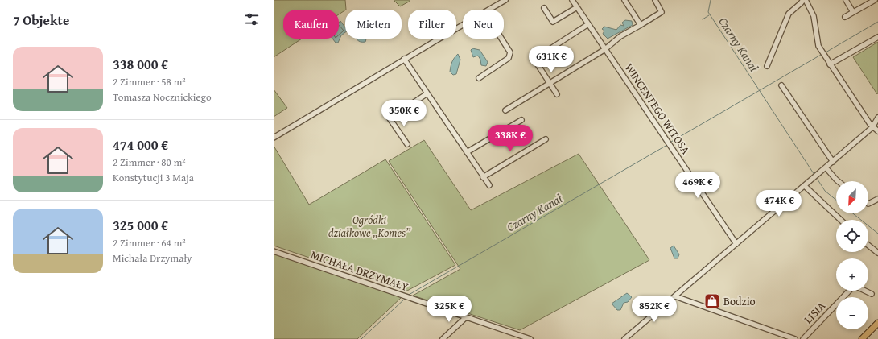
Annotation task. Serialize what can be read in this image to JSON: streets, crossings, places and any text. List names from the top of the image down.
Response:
{
  "streets": {
    "street": ["WINCENTEGO WITOSA", "MICHAŁA DRZYMAŁY", "LISIA"]
  },
  "water": ["Czarny Kanał"],
  "parks": ["Ogródki działkowe „Komes”"],
  "places": {
    "shop": ["Bodzio"]
  },
  "north": "bottom left",
  "page": {
    "heading": "7 Objekte",
    "chip": [
      "Kaufen",
      "Mieten",
      "Filter",
      "Neu"
    ],
    "list": [
      {
        "name": "338 000 €",
        "note": "2 Zimmer · 58 m² · Tomasza Nocznickiego"
      },
      {
        "name": "474 000 €",
        "note": "2 Zimmer · 80 m² · Konstytucji 3 Maja"
      },
      {
        "name": "325 000 €",
        "note": "2 Zimmer · 64 m² · Michała Drzymały"
      }
    ],
    "price": [
      "631K €",
      "350K €",
      "338K €",
      "469K €",
      "474K €",
      "325K €",
      "852K €"
    ],
    "map_buttons": ["+", "−"]
  }
}
